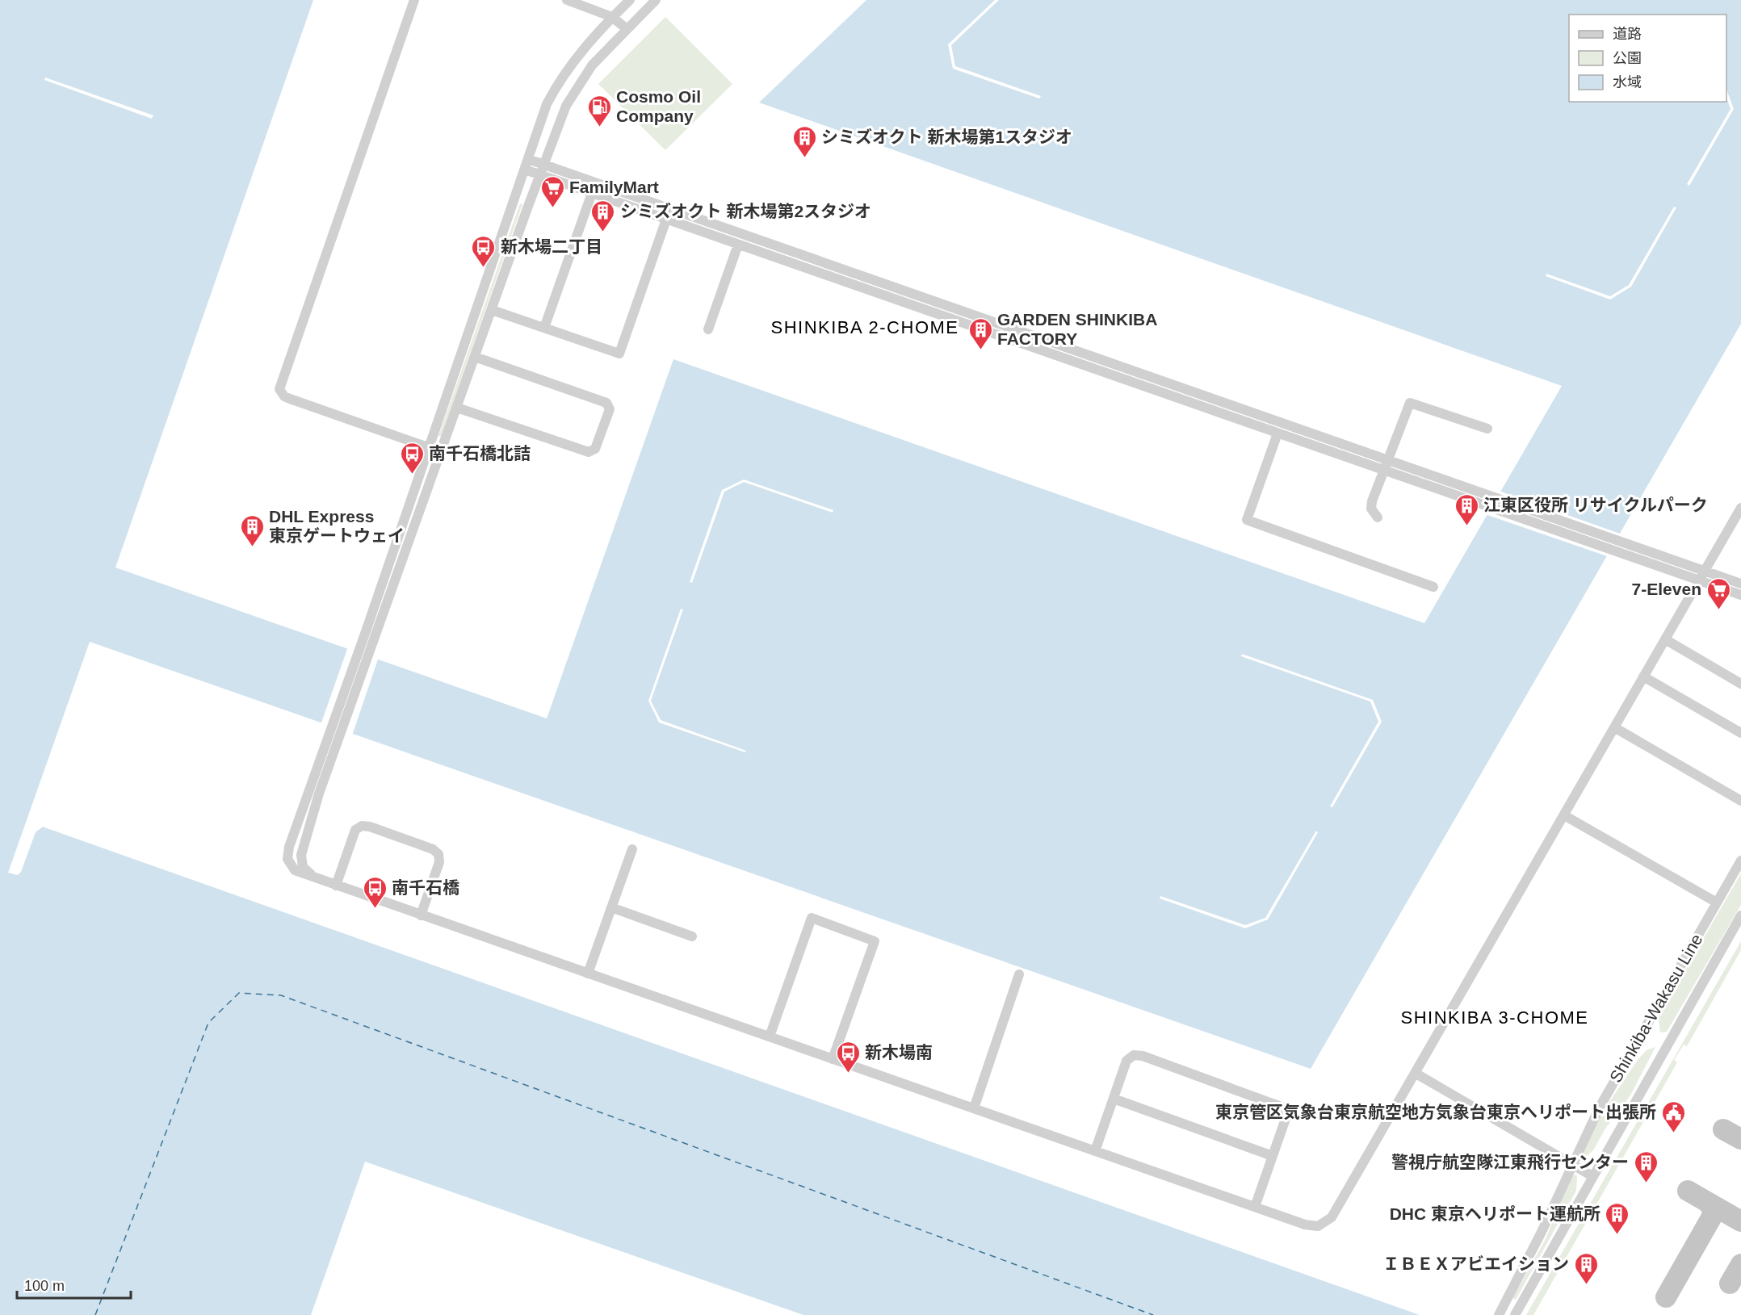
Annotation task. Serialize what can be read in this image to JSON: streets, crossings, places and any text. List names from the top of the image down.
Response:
{
  "streets": {
    "street": ["Shinkiba-Wakasu Line"]
  },
  "districts": ["SHINKIBA 2-CHOME", "SHINKIBA 3-CHOME"],
  "places": {
    "fuel station": ["Cosmo Oil Company"],
    "building": [
      "シミズオクト 新木場第1スタジオ",
      "シミズオクト 新木場第2スタジオ",
      "GARDEN SHINKIBA FACTORY",
      "江東区役所 リサイクルパーク",
      "DHL Express 東京ゲートウェイ",
      "警視庁航空隊江東飛行センター",
      "DHC 東京ヘリポート運航所",
      "ＩＢＥＸアビエイション"
    ],
    "supermarket": ["FamilyMart", "7-Eleven"],
    "bus stop": [
      "新木場二丁目",
      "南千石橋北詰",
      "南千石橋",
      "新木場南"
    ],
    "public building": ["東京管区気象台東京航空地方気象台東京へリポート出張所"]
  },
  "legend": ["道路", "公園", "水域"],
  "scale_bar": "100 m"
}
